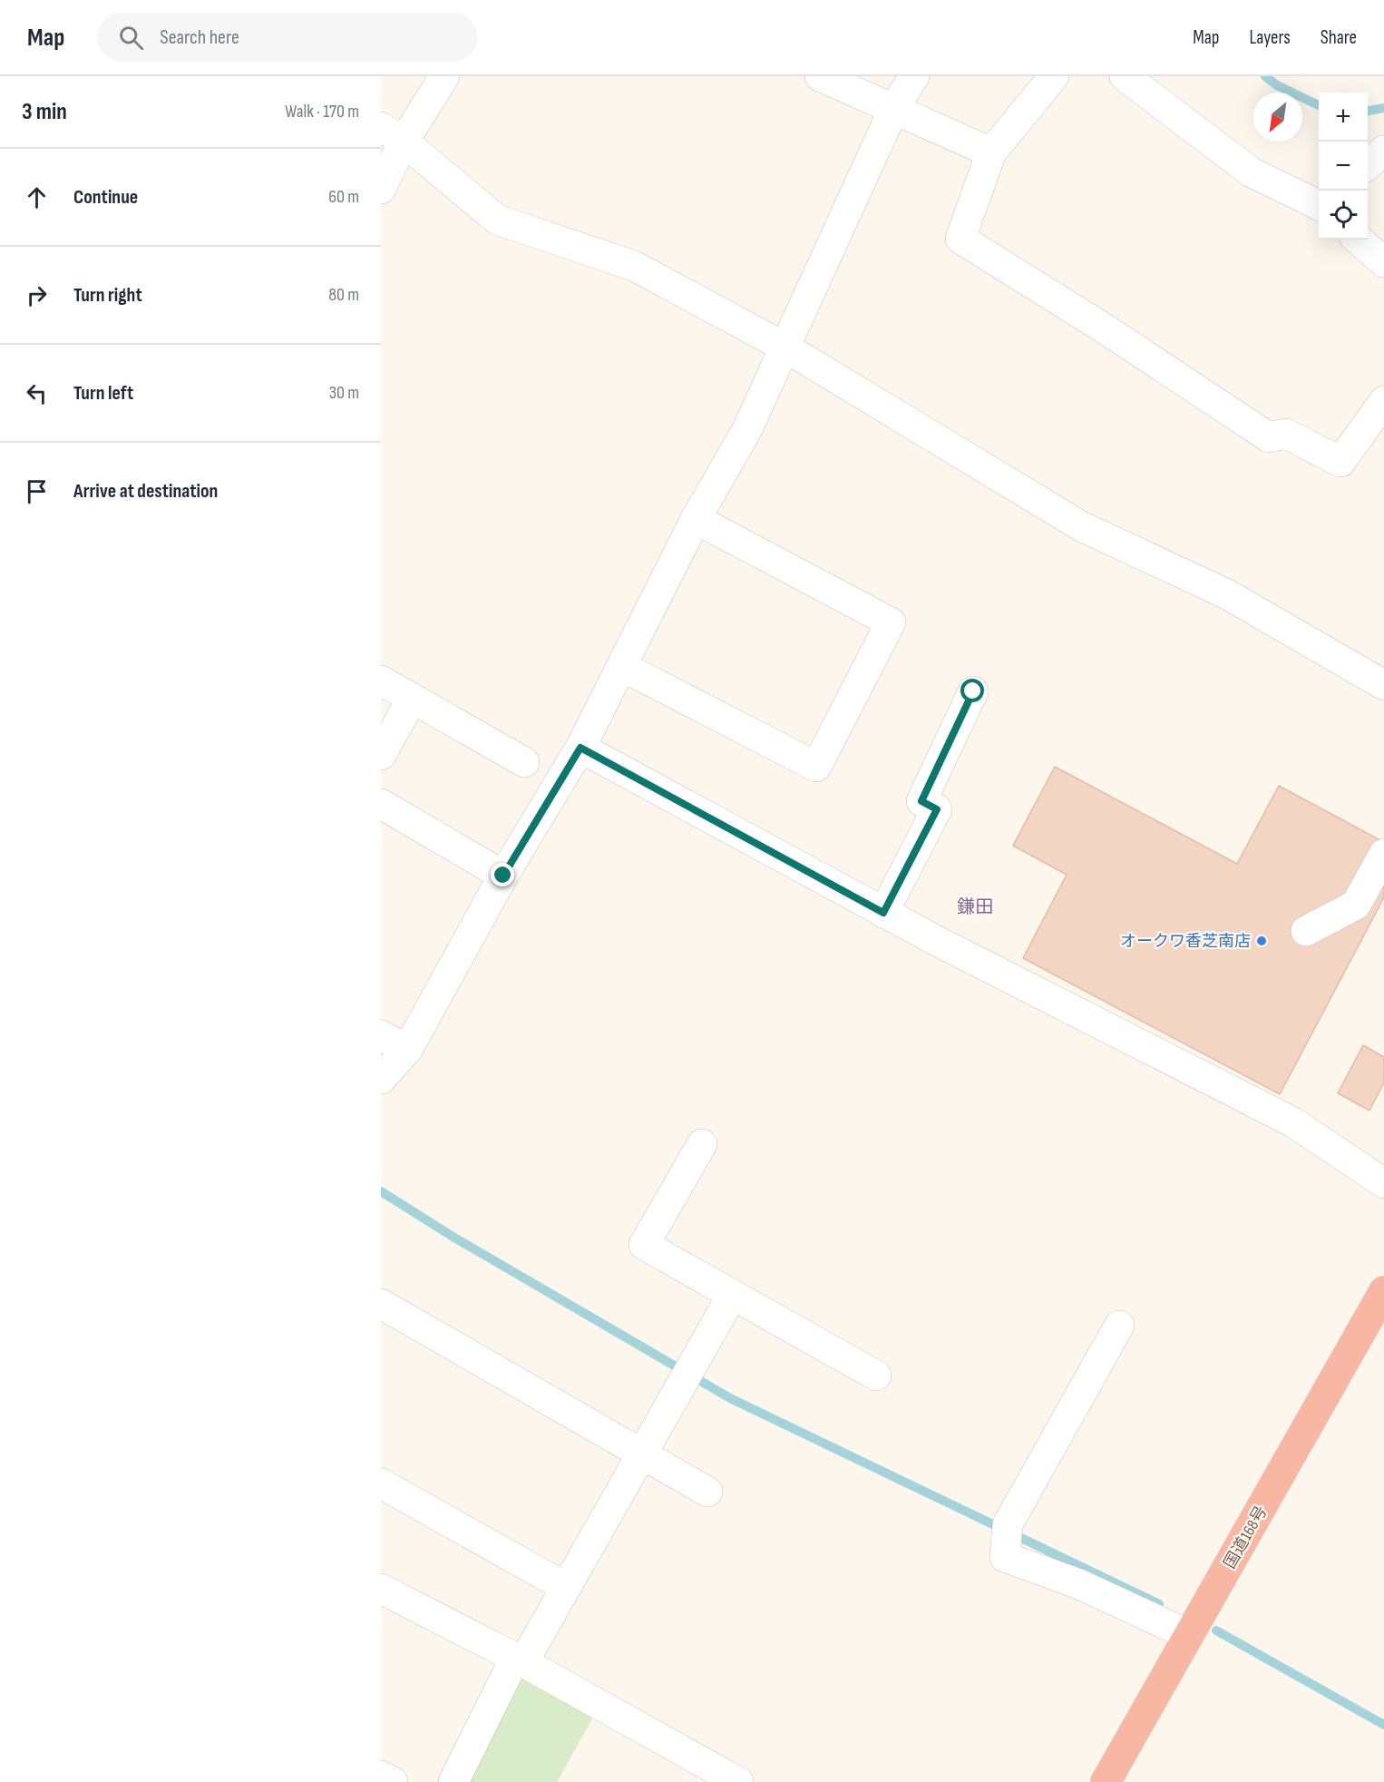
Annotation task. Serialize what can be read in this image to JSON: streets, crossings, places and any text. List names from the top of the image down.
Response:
{
  "streets": {
    "highway": ["国道168号"]
  },
  "districts": ["鎌田"],
  "places": ["オークワ香芝南店"],
  "north": "bottom left",
  "page": {
    "header": "Map",
    "search": "Search here",
    "nav": ["Map", "Layers", "Share"],
    "heading": ["3 min", "Walk · 170 m"],
    "map_buttons": ["+", "−"],
    "list": [
      ["Continue", "60 m"],
      ["Turn right", "80 m"],
      ["Turn left", "30 m"],
      "Arrive at destination"
    ]
  }
}
